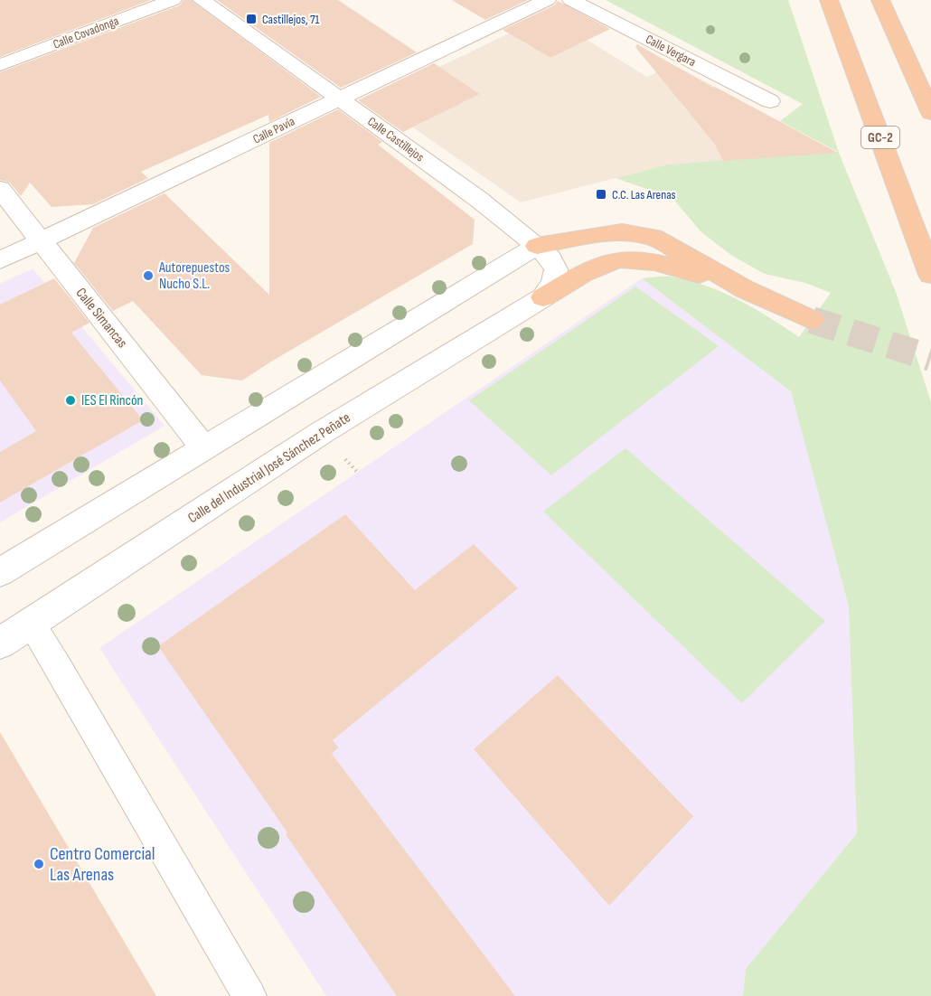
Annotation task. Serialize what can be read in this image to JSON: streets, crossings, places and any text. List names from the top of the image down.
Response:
{
  "streets": {
    "highway": ["GC-2"],
    "street": [
      "Calle Covadonga",
      "Calle Vergara",
      "Calle Pavía",
      "Calle Castillejos",
      "Calle Simancas",
      "Calle del Industrial José Sánchez Peñate"
    ]
  },
  "crossings": [
    ["Calle Pavía", "Calle Castillejos"],
    ["Calle Pavía", "Calle Simancas"],
    ["Calle Castillejos", "Calle del Industrial José Sánchez Peñate"]
  ],
  "places": {
    "transit": ["Castillejos, 71", "C.C. Las Arenas"],
    "other": ["Autorepuestos Nucho S.L.", "IES El Rincón", "Centro Comercial Las Arenas"]
  }
}
